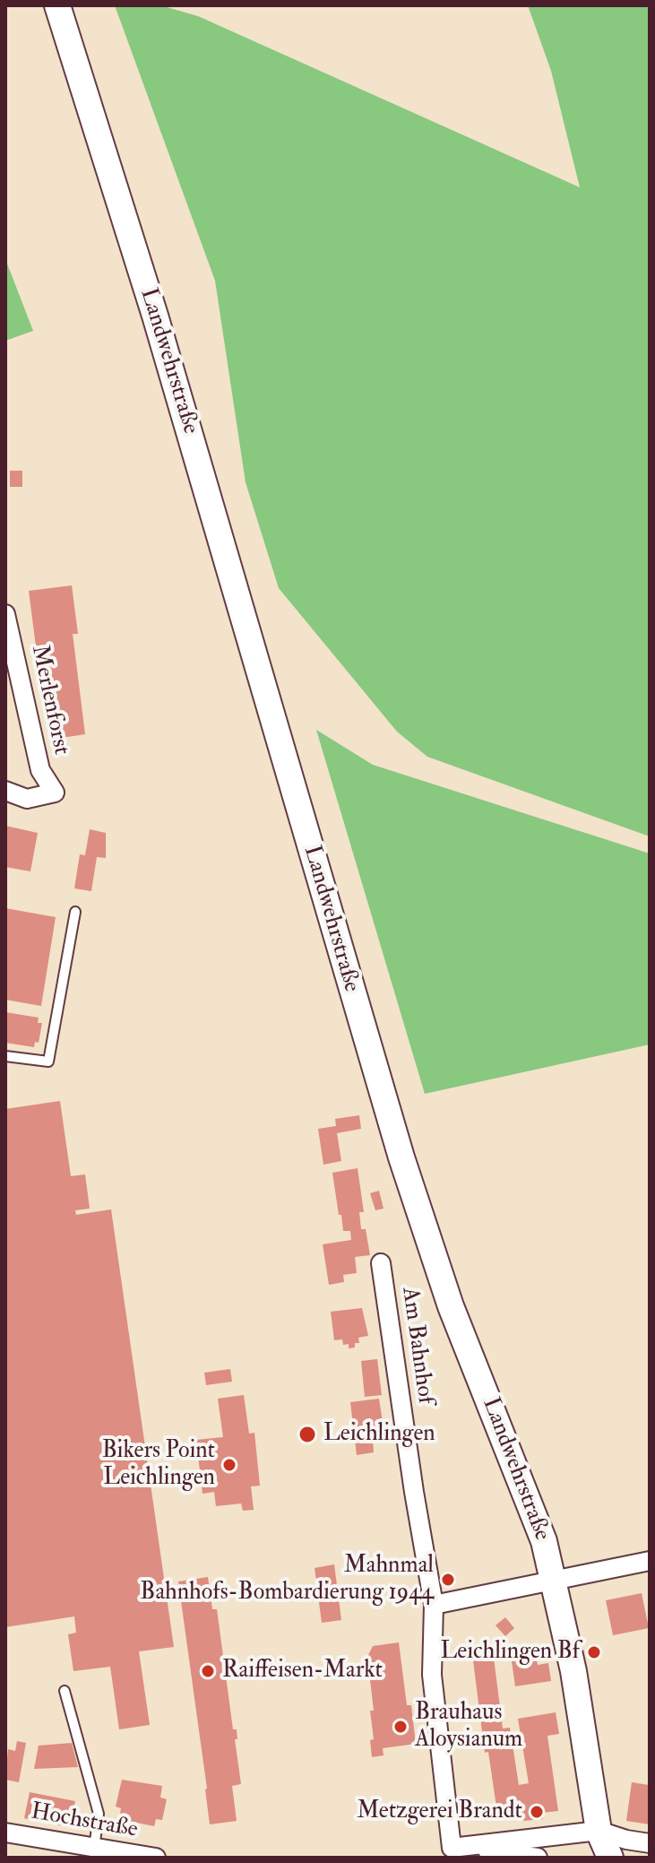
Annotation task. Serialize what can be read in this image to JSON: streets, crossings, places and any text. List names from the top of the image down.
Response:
{
  "streets": {
    "main road": ["Landwehrstraße"],
    "street": ["Merlenforst", "Am Bahnhof", "Hochstraße"]
  },
  "places": [
    "Leichlingen",
    "Bikers Point Leichlingen",
    "Mahnmal Bahnhofs-Bombardierung 1944",
    "Leichlingen Bf",
    "Raiffeisen-Markt",
    "Brauhaus Aloysianum",
    "Metzgerei Brandt"
  ]
}
